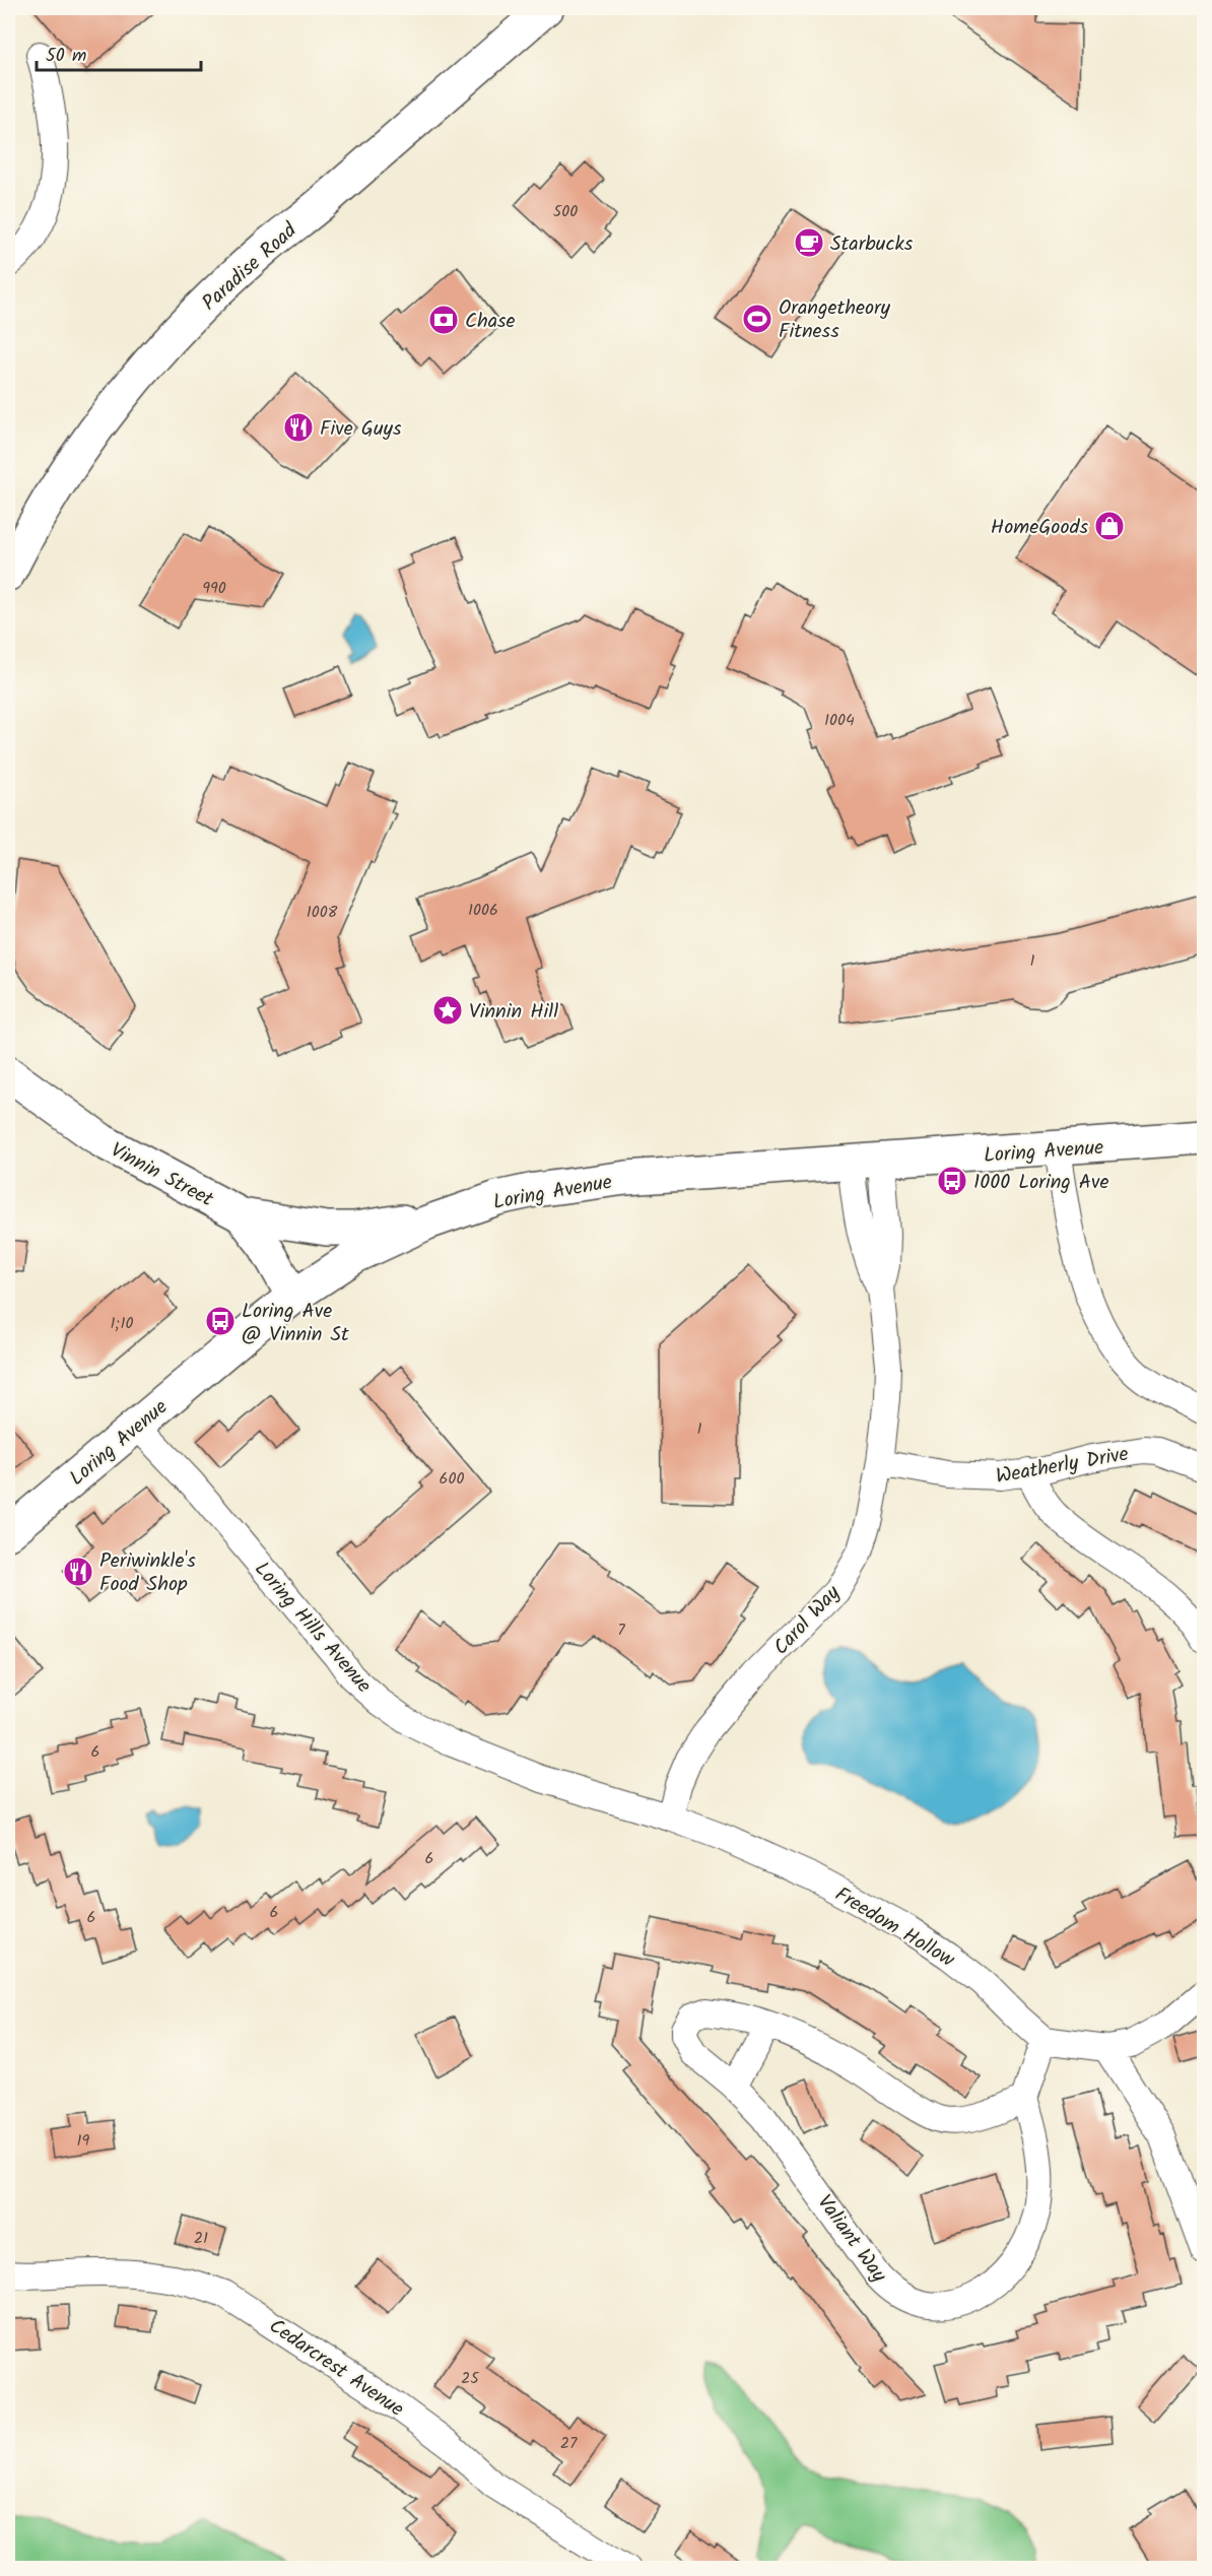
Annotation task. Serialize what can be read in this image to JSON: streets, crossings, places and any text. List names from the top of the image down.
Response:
{
  "streets": {
    "main road": ["Paradise Road", "Loring Avenue", "Vinnin Street"],
    "street": [
      "Weatherly Drive",
      "Carol Way",
      "Loring Hills Avenue",
      "Freedom Hollow",
      "Valiant Way",
      "Cedarcrest Avenue"
    ]
  },
  "crossings": [
    ["Loring Avenue", "Vinnin Street"],
    ["Loring Avenue", "Carol Way"],
    ["Loring Avenue", "Loring Hills Avenue"],
    ["Weatherly Drive", "Carol Way"],
    ["Carol Way", "Loring Hills Avenue"],
    ["Carol Way", "Freedom Hollow"],
    ["Loring Hills Avenue", "Freedom Hollow"]
  ],
  "places": {
    "cafe": ["Starbucks"],
    "sports": ["Orangetheory Fitness"],
    "bank": ["Chase"],
    "restaurant": ["Five Guys", "Periwinkle's Food Shop"],
    "shop": ["HomeGoods"],
    "place": ["Vinnin Hill"],
    "bus stop": ["1000 Loring Ave", "Loring Ave @ Vinnin St"]
  },
  "house_numbers": [
    "500",
    "990",
    "1004",
    "1006",
    "1008",
    "1",
    "1;10",
    "1",
    "600",
    "7",
    "6",
    "6",
    "6",
    "6",
    "19",
    "21",
    "25",
    "27"
  ],
  "scale_bar": "50 m"
}
